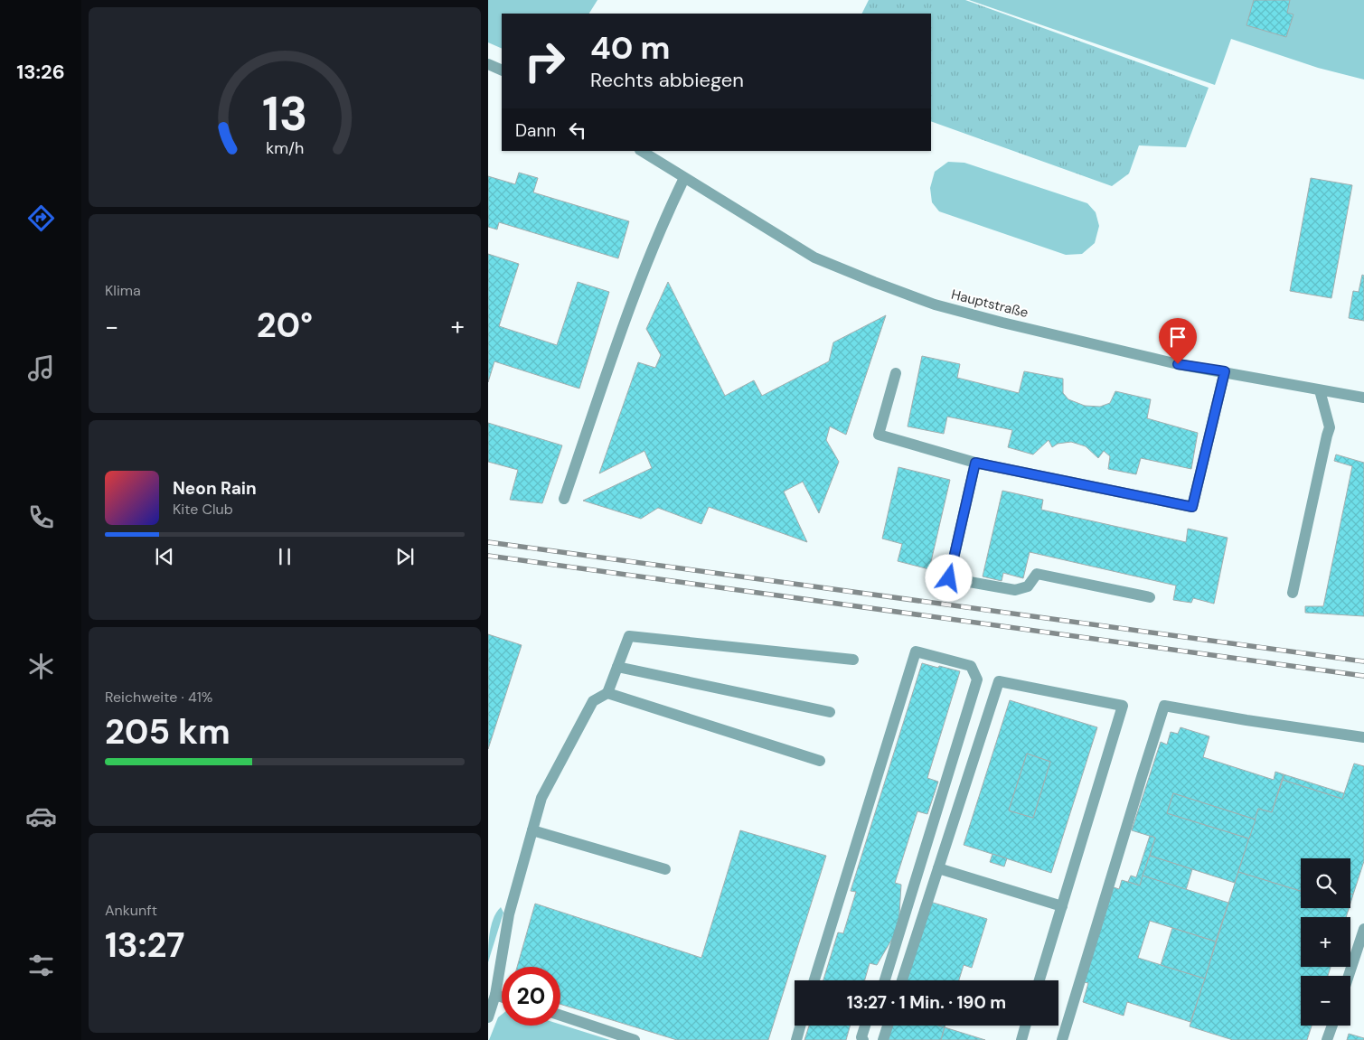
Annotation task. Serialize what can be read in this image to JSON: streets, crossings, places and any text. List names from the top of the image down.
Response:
{
  "streets": {
    "street": ["Hauptstraße"]
  },
  "page": {
    "tabs": "13:26",
    "turn": ["40 m", "Rechts abbiegen"],
    "then": "Dann",
    "tile": [
      "Klima",
      ["Reichweite · 41%", "205 km"],
      ["Ankunft", "13:27"]
    ],
    "heat": ["−", "20°", "+"],
    "song": ["Neon Rain", "Kite Club"],
    "map_buttons": ["+", "−"],
    "limit": "20",
    "trip": "13:27 · 1 Min. · 190 m",
    "gauge": ["13", "km/h"]
  }
}
